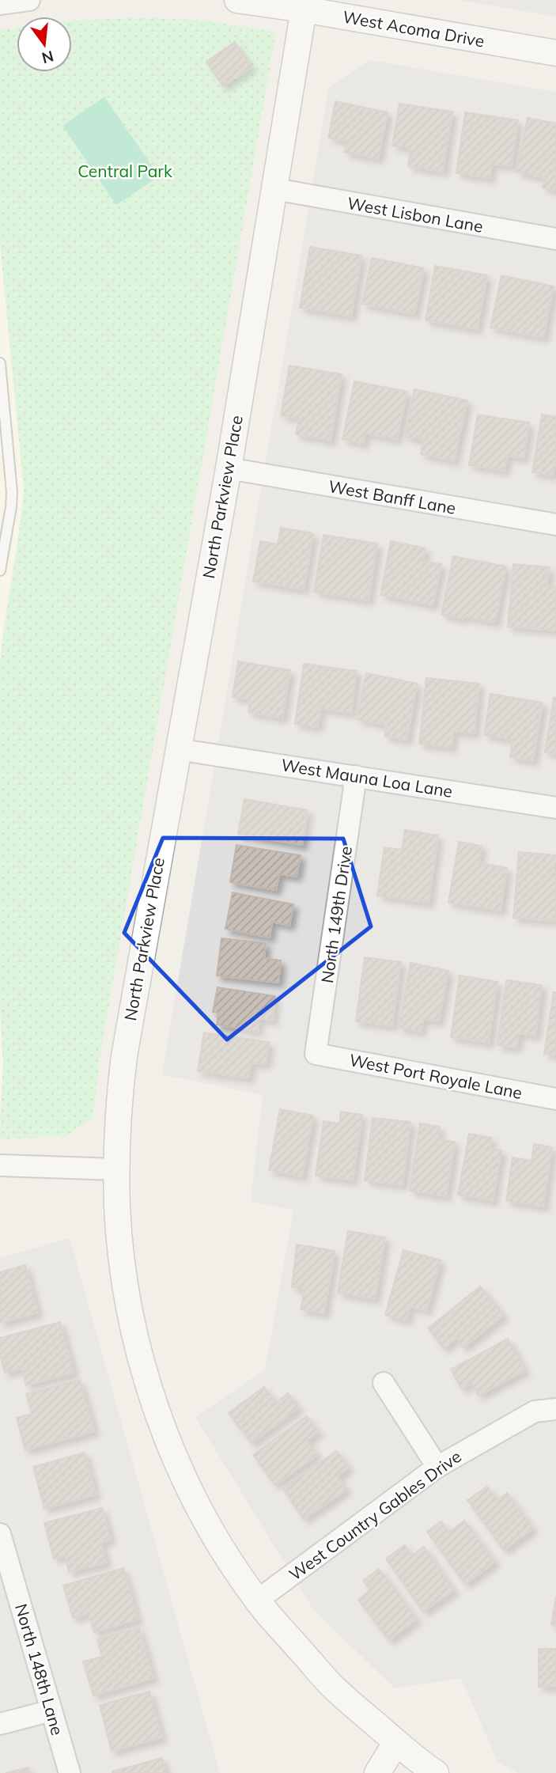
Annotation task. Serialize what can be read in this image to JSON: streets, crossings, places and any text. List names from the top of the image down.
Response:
{
  "streets": {
    "street": [
      "West Acoma Drive",
      "West Lisbon Lane",
      "North Parkview Place",
      "West Banff Lane",
      "West Mauna Loa Lane",
      "North 149th Drive",
      "West Port Royale Lane",
      "West Country Gables Drive",
      "North 148th Lane"
    ]
  },
  "crossings": [
    ["West Acoma Drive", "North Parkview Place"],
    ["West Lisbon Lane", "North Parkview Place"],
    ["North Parkview Place", "West Banff Lane"],
    ["North Parkview Place", "West Mauna Loa Lane"],
    ["North Parkview Place", "West Country Gables Drive"],
    ["West Mauna Loa Lane", "North 149th Drive"],
    ["North 149th Drive", "West Port Royale Lane"]
  ],
  "parks": ["Central Park"],
  "north": "bottom"
}
